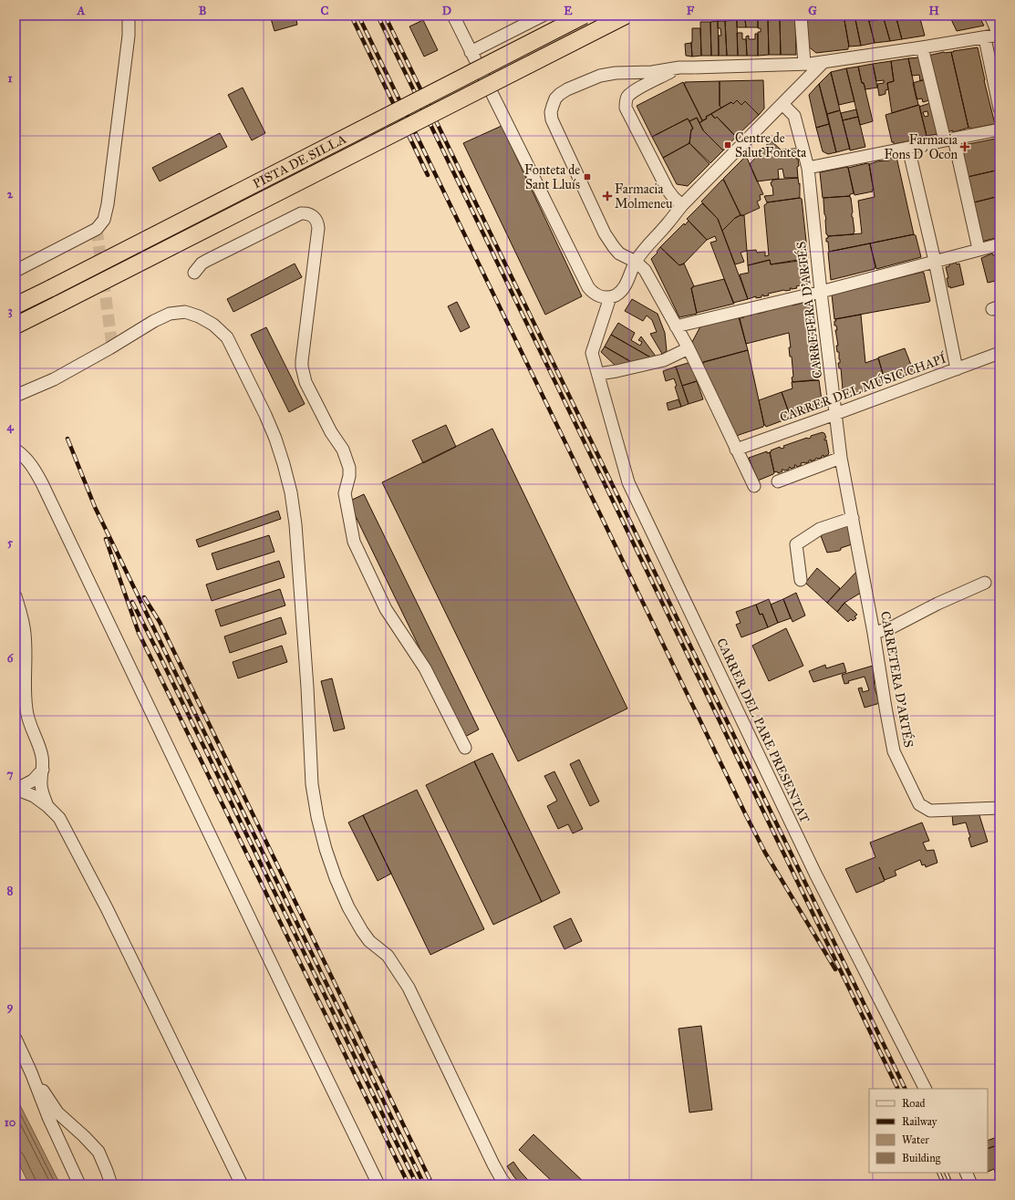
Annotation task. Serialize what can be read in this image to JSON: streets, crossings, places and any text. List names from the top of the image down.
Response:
{
  "streets": {
    "highway": ["PISTA DE SILLA"],
    "street": ["CARRETERA D'ARTÉS", "CARRER DEL MÚSIC CHAPÍ", "CARRER DEL PARE PRESENTAT"]
  },
  "crossings": [
    ["CARRETERA D'ARTÉS", "CARRER DEL MÚSIC CHAPÍ"]
  ],
  "places": {
    "transit": ["Centre de Salut Fonteta", "Fonteta de Sant Lluís"],
    "health": ["Farmacia Fons D´Ocon", "Farmacia Molmeneu"]
  },
  "legend": [
    "Road",
    "Railway",
    "Water",
    "Building"
  ],
  "grid": {
    "columns": [
      "A",
      "B",
      "C",
      "D",
      "E",
      "F",
      "G",
      "H"
    ],
    "rows": [
      "1",
      "2",
      "3",
      "4",
      "5",
      "6",
      "7",
      "8",
      "9",
      "10"
    ]
  }
}
